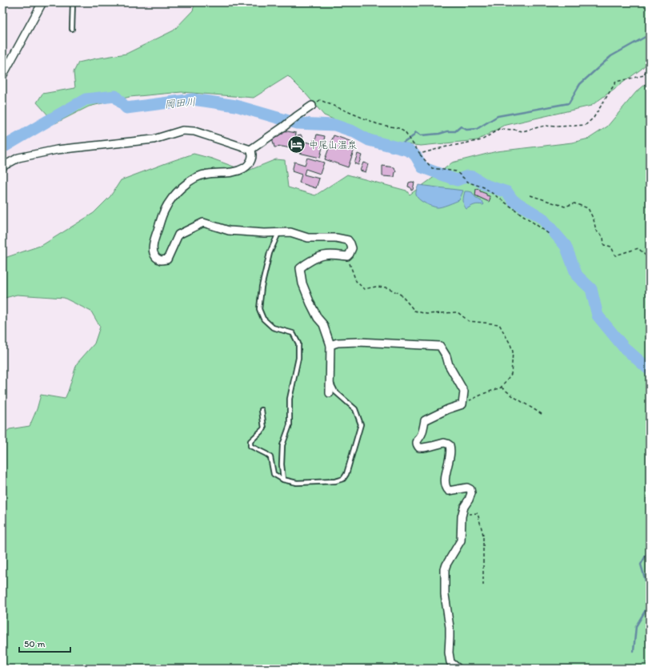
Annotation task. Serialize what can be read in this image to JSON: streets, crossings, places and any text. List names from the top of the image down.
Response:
{
  "water": ["岡田川"],
  "places": {
    "hotel": ["中尾山温泉"]
  },
  "scale_bar": "50 m"
}
